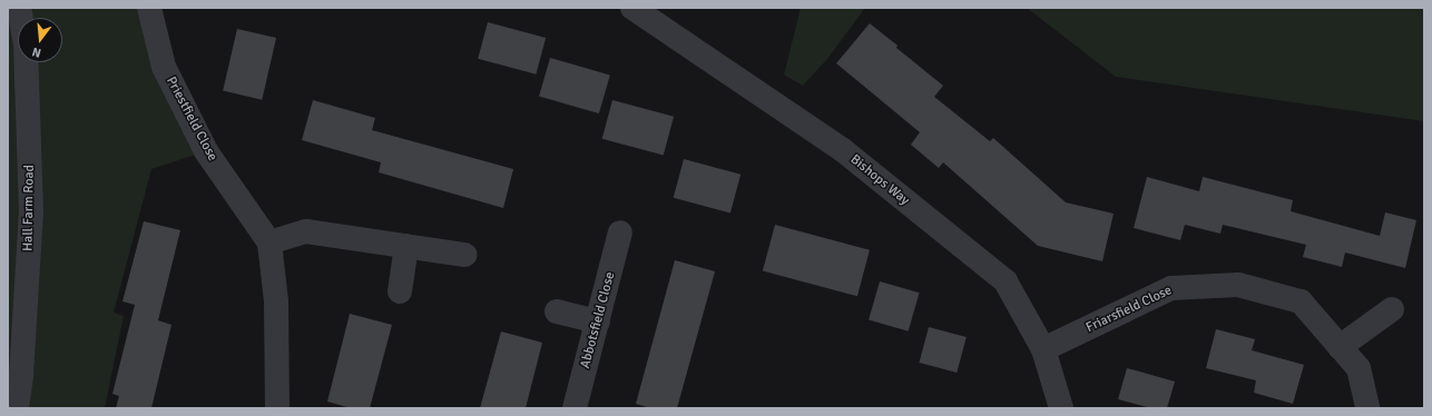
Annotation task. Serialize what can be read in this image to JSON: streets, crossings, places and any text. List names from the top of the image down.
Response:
{
  "streets": {
    "street": [
      "Priestfield Close",
      "Bishops Way",
      "Hall Farm Road",
      "Friarsfield Close",
      "Abbotsfield Close"
    ]
  },
  "crossings": [
    ["Bishops Way", "Friarsfield Close"]
  ],
  "north": "bottom"
}
